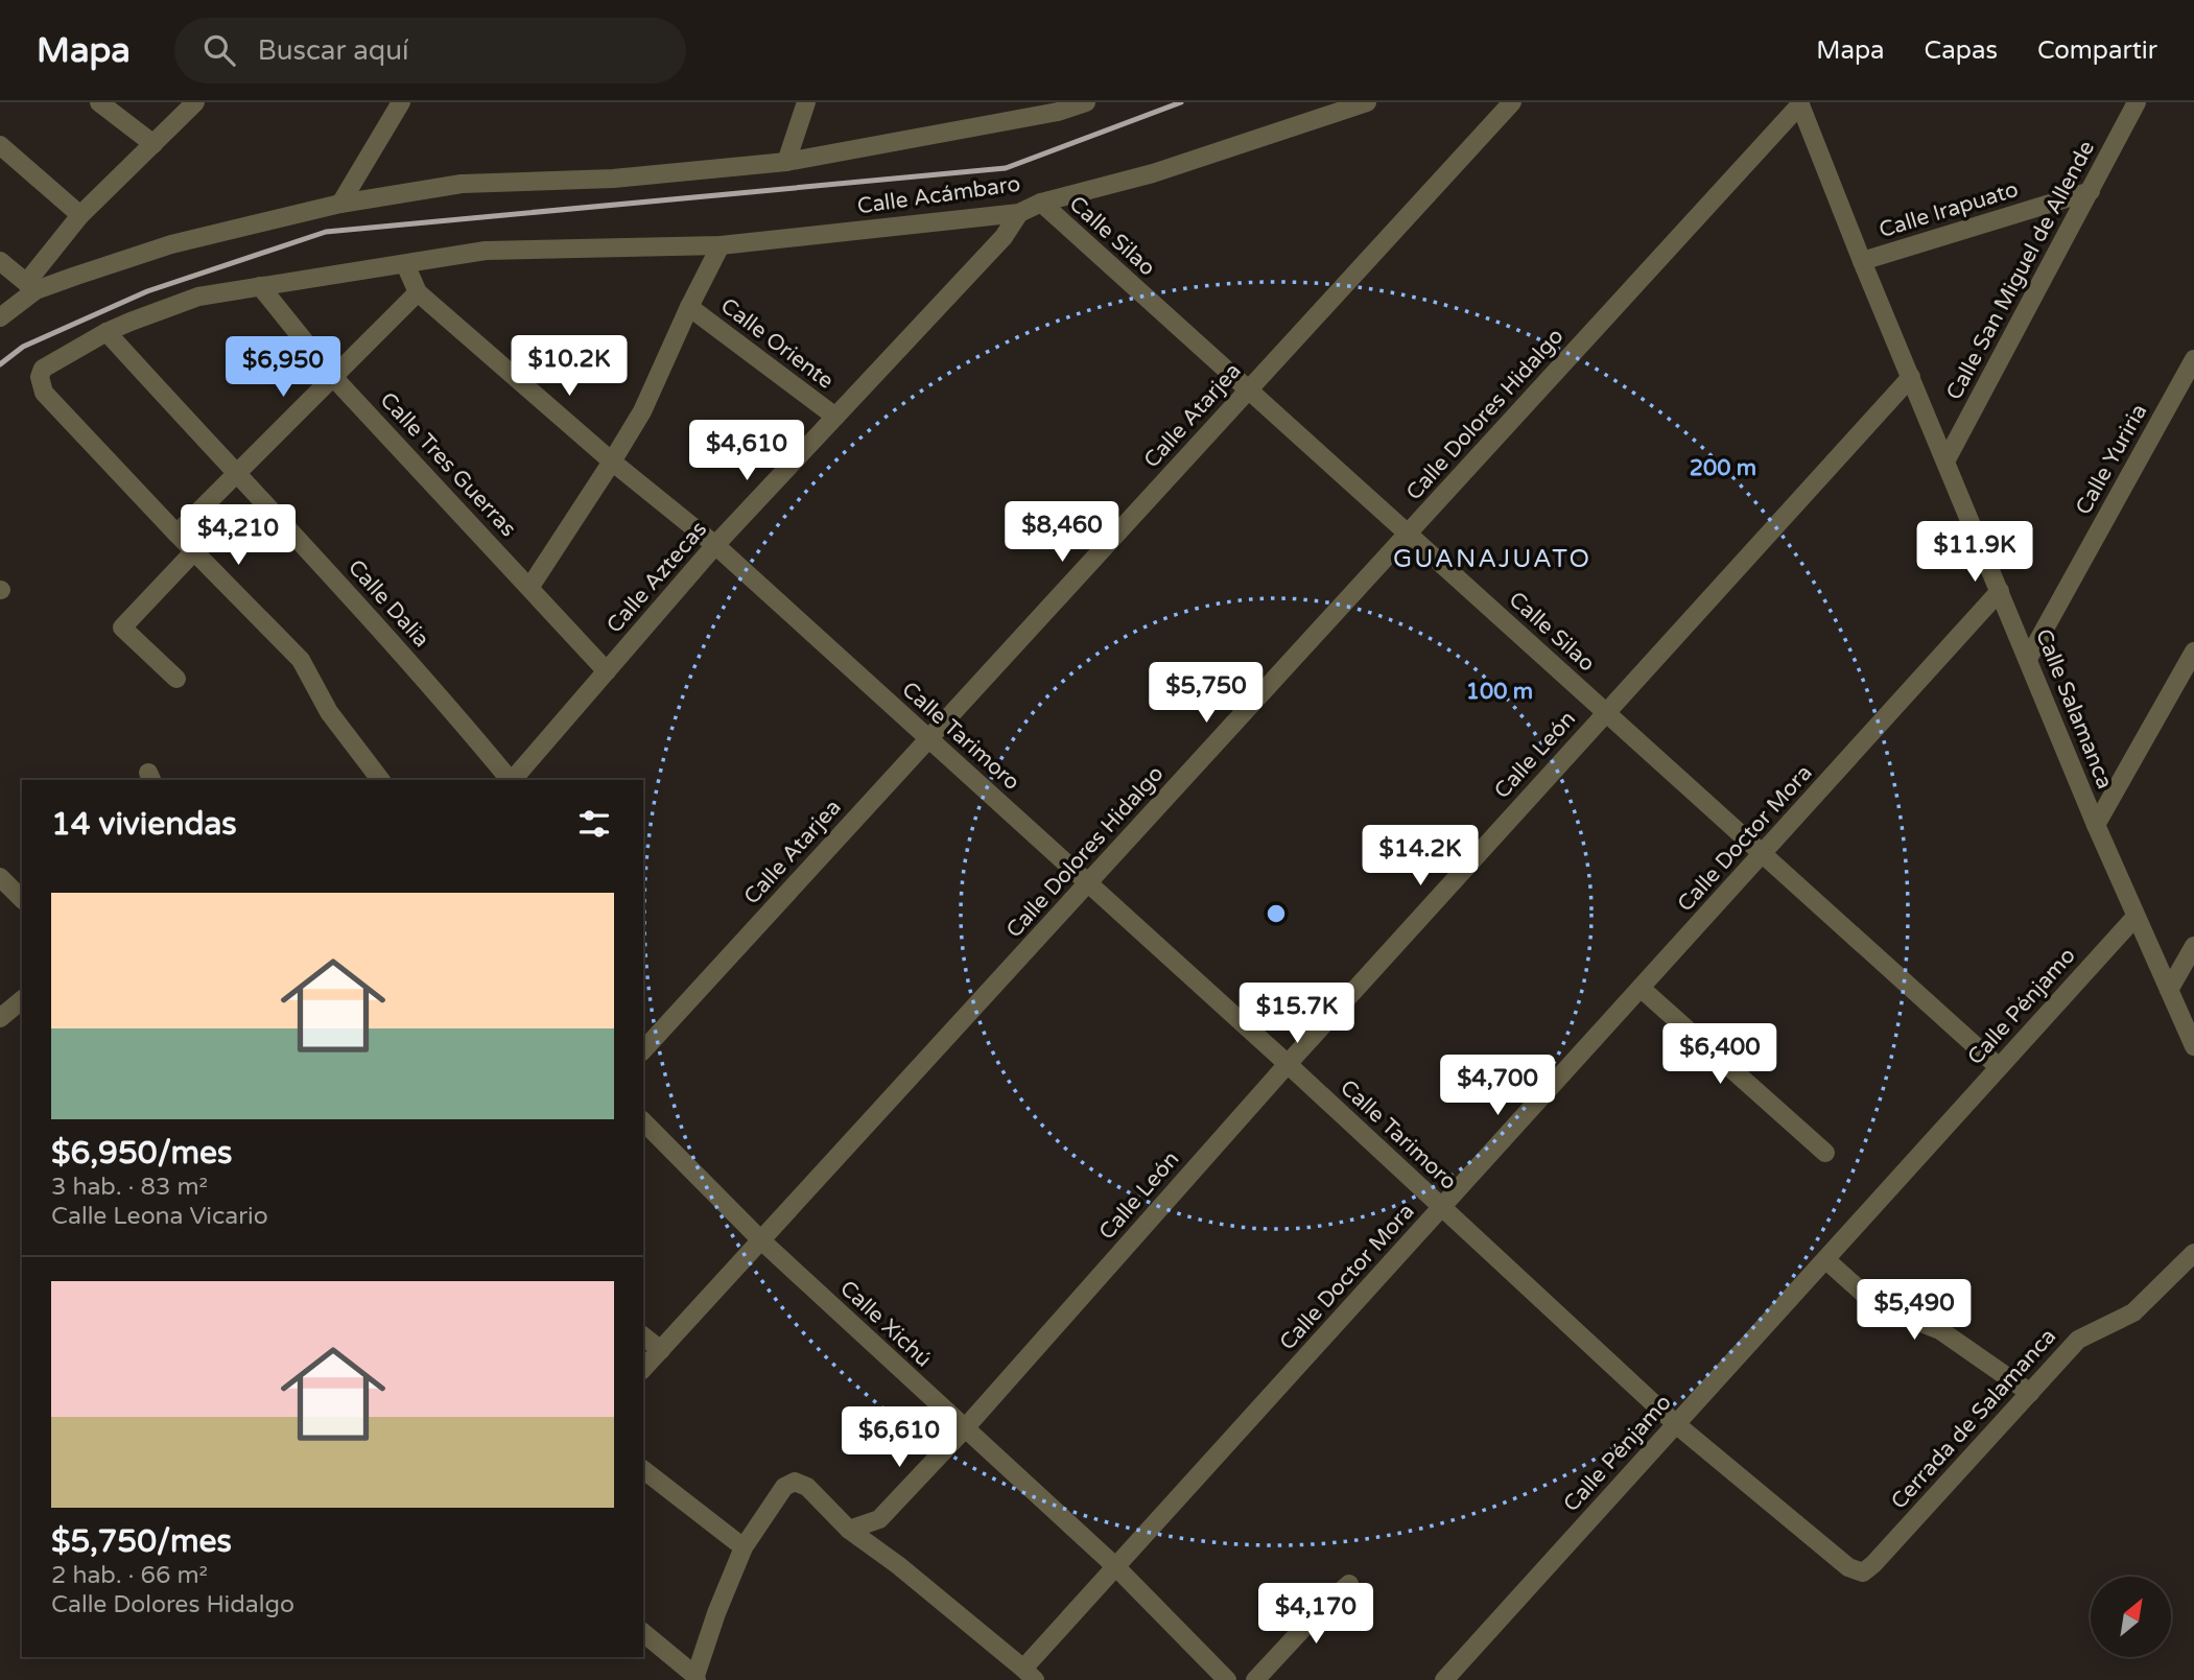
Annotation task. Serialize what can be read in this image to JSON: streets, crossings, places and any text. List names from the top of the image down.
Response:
{
  "streets": {
    "street": [
      "Calle Acámbaro",
      "Calle Irapuato",
      "Calle Silao",
      "Calle San Miguel de Allende",
      "Calle Oriente",
      "Calle Dolores Hidalgo",
      "Calle Atarjea",
      "Calle Yuriria",
      "Calle Tres Guerras",
      "Calle Aztecas",
      "Calle Dalia",
      "Calle Salamanca",
      "Calle Tarimoro",
      "Calle León",
      "Calle Doctor Mora",
      "Calle Pénjamo",
      "Calle Xichú",
      "Cerrada de Salamanca"
    ]
  },
  "crossings": [
    ["Calle Acámbaro", "Calle Silao"],
    ["Calle Acámbaro", "Calle Tres Guerras"],
    ["Calle Acámbaro", "Calle Aztecas"],
    ["Calle Acámbaro", "Calle Dalia"],
    ["Calle Irapuato", "Calle San Miguel de Allende"],
    ["Calle Irapuato", "Calle Salamanca"],
    ["Calle Silao", "Calle Dolores Hidalgo"],
    ["Calle Silao", "Calle Atarjea"],
    ["Calle Silao", "Calle León"],
    ["Calle Silao", "Calle Doctor Mora"],
    ["Calle Silao", "Calle Pénjamo"],
    ["Calle San Miguel de Allende", "Calle Salamanca"],
    ["Calle Oriente", "Calle Aztecas"],
    ["Calle Dolores Hidalgo", "Calle Salamanca"],
    ["Calle Dolores Hidalgo", "Calle Tarimoro"],
    ["Calle Dolores Hidalgo", "Calle Xichú"],
    ["Calle Atarjea", "Calle Tarimoro"],
    ["Calle Yuriria", "Calle Salamanca"],
    ["Calle Tres Guerras", "Calle Aztecas"],
    ["Calle Aztecas", "Calle Tarimoro"],
    ["Calle Salamanca", "Calle León"],
    ["Calle Salamanca", "Calle Doctor Mora"],
    ["Calle Salamanca", "Calle Pénjamo"],
    ["Calle Tarimoro", "Calle León"],
    ["Calle Tarimoro", "Calle Doctor Mora"],
    ["Calle Tarimoro", "Calle Pénjamo"],
    ["Calle Tarimoro", "Cerrada de Salamanca"],
    ["Calle León", "Calle Xichú"],
    ["Calle Doctor Mora", "Calle Xichú"]
  ],
  "districts": ["GUANAJUATO"],
  "north": "top right",
  "page": {
    "header": "Mapa",
    "search": "Buscar aquí",
    "nav": ["Mapa", "Capas", "Compartir"],
    "price": [
      "$10.2K",
      "$6,950",
      "$4,610",
      "$8,460",
      "$4,210",
      "$11.9K",
      "$5,750",
      "$14.2K",
      "$15.7K",
      "$6,400",
      "$4,700",
      "$5,490",
      "$6,610",
      "$4,170"
    ],
    "heading": "14 viviendas",
    "list": [
      {
        "name": "$6,950/mes",
        "note": "3 hab. · 83 m² · Calle Leona Vicario"
      },
      {
        "name": "$5,750/mes",
        "note": "2 hab. · 66 m² · Calle Dolores Hidalgo"
      }
    ]
  },
  "rings": ["200 m", "100 m"]
}
